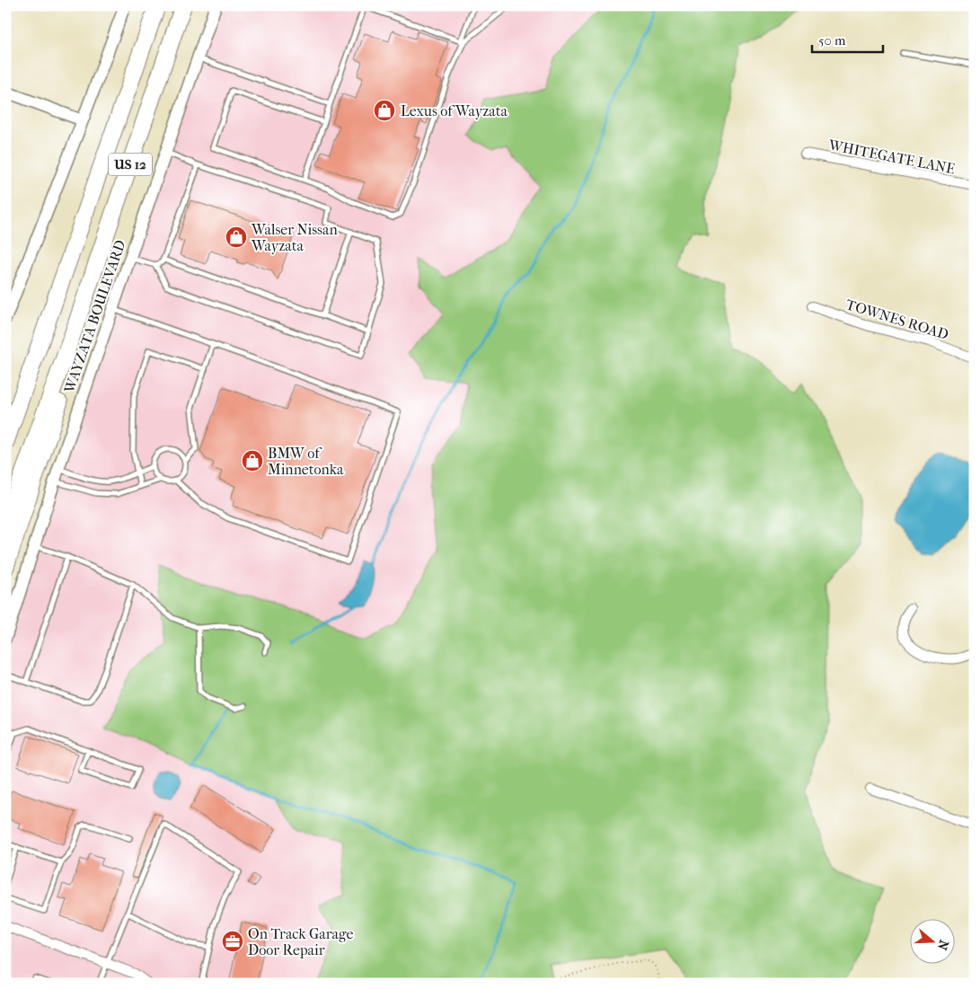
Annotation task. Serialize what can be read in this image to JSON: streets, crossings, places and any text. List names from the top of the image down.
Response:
{
  "streets": {
    "highway": ["US 12"],
    "street": ["WHITEGATE LANE", "WAYZATA BOULEVARD", "TOWNES ROAD"]
  },
  "places": {
    "shop": ["Lexus of Wayzata", "Walser Nissan Wayzata", "BMW of Minnetonka"],
    "office": ["On Track Garage Door Repair"]
  },
  "scale_bar": "50 m",
  "north": "right"
}
